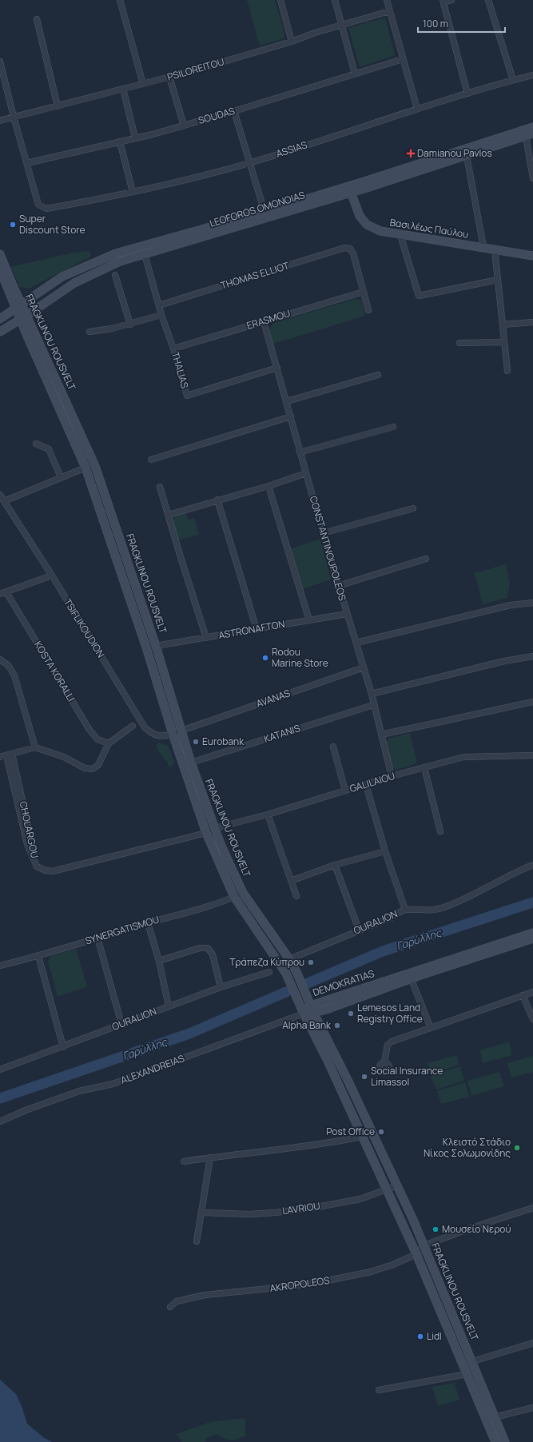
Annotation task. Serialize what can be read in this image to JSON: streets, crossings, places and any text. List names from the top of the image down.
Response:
{
  "streets": {
    "main road": [
      "LEOFOROS OMONOIAS",
      "Βασιλέως Παύλου",
      "FRAGKLINOU ROUSVELT",
      "DEMOKRATIAS"
    ],
    "street": [
      "PSILOREITOU",
      "SOUDAS",
      "ASSIAS",
      "THOMAS ELLIOT",
      "ERASMOU",
      "THALIAS",
      "CONSTANTINOUPOLEOS",
      "TSIFLIKOUDION",
      "ASTRONAFTON",
      "KOSTA KORALLI",
      "AVANAS",
      "KATANIS",
      "GALILAIOU",
      "CHOLARGOU",
      "OURALION",
      "SYNERGATISMOU",
      "ALEXANDREIAS",
      "LAVRIOU",
      "AKROPOLEOS"
    ]
  },
  "crossings": [
    ["SOUDAS", "ASSIAS"],
    ["LEOFOROS OMONOIAS", "Βασιλέως Παύλου"],
    ["LEOFOROS OMONOIAS", "FRAGKLINOU ROUSVELT"],
    ["LEOFOROS OMONOIAS", "THALIAS"],
    ["THOMAS ELLIOT", "ERASMOU"],
    ["THOMAS ELLIOT", "THALIAS"],
    ["ERASMOU", "THALIAS"],
    ["ERASMOU", "CONSTANTINOUPOLEOS"],
    ["FRAGKLINOU ROUSVELT", "TSIFLIKOUDION"],
    ["FRAGKLINOU ROUSVELT", "ASTRONAFTON"],
    ["FRAGKLINOU ROUSVELT", "AVANAS"],
    ["FRAGKLINOU ROUSVELT", "KATANIS"],
    ["FRAGKLINOU ROUSVELT", "GALILAIOU"],
    ["FRAGKLINOU ROUSVELT", "OURALION"],
    ["FRAGKLINOU ROUSVELT", "SYNERGATISMOU"],
    ["FRAGKLINOU ROUSVELT", "DEMOKRATIAS"],
    ["FRAGKLINOU ROUSVELT", "ALEXANDREIAS"],
    ["FRAGKLINOU ROUSVELT", "LAVRIOU"],
    ["FRAGKLINOU ROUSVELT", "AKROPOLEOS"],
    ["THALIAS", "CONSTANTINOUPOLEOS"],
    ["CONSTANTINOUPOLEOS", "ASTRONAFTON"],
    ["CONSTANTINOUPOLEOS", "AVANAS"],
    ["CONSTANTINOUPOLEOS", "KATANIS"],
    ["CONSTANTINOUPOLEOS", "GALILAIOU"],
    ["TSIFLIKOUDION", "AVANAS"],
    ["DEMOKRATIAS", "ALEXANDREIAS"]
  ],
  "water": ["Γαρύλλης"],
  "places": {
    "health": ["Damianou Pavlos"],
    "other": [
      "Super Discount Store",
      "Rodou Marine Store",
      "Eurobank",
      "Τράπεζα Κύπρου",
      "Lemesos Land Registry Office",
      "Alpha Bank",
      "Social Insurance Limassol",
      "Post Office",
      "Κλειστό Στάδιο Νίκος Σολωμονίδης",
      "Μουσείο Νερού",
      "Lidl"
    ]
  },
  "scale_bar": "100 m"
}
